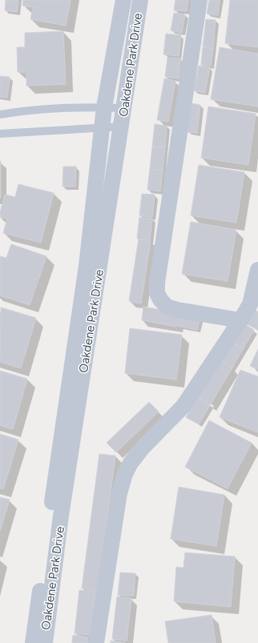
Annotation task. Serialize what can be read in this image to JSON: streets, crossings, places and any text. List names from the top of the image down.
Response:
{
  "streets": {
    "street": ["Oakdene Park Drive"]
  }
}
